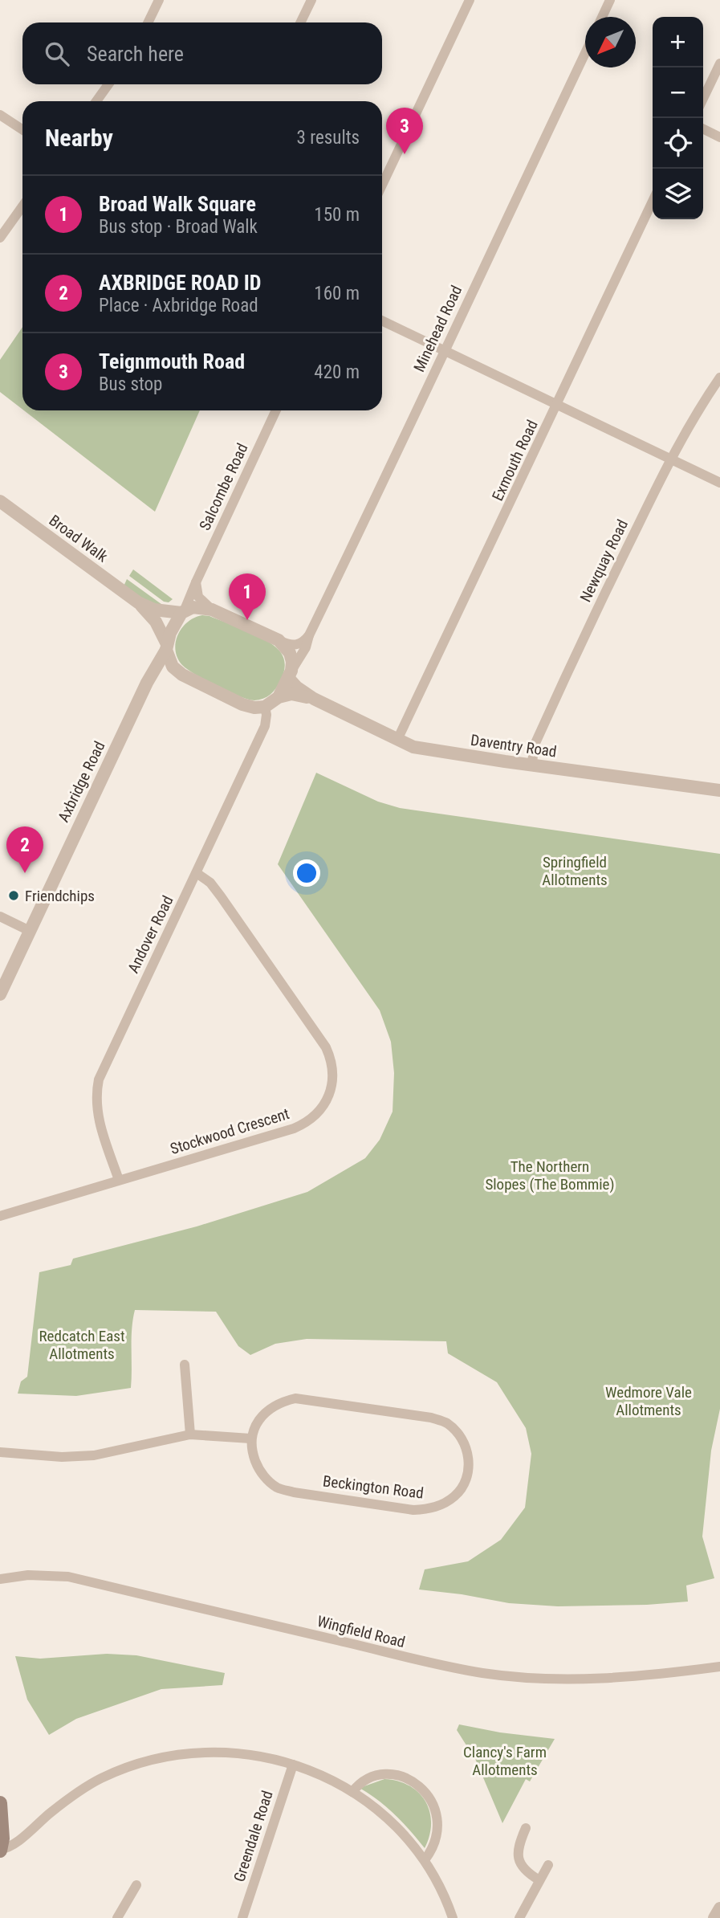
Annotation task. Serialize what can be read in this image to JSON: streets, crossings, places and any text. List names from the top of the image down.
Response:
{
  "streets": {
    "street": [
      "Minehead Road",
      "Exmouth Road",
      "Salcombe Road",
      "Broad Walk",
      "Newquay Road",
      "Daventry Road",
      "Axbridge Road",
      "Andover Road",
      "Stockwood Crescent",
      "Beckington Road",
      "Wingfield Road",
      "Greendale Road"
    ]
  },
  "crossings": [
    ["Minehead Road", "Salcombe Road"],
    ["Minehead Road", "Broad Walk"],
    ["Minehead Road", "Daventry Road"],
    ["Minehead Road", "Axbridge Road"],
    ["Minehead Road", "Andover Road"],
    ["Exmouth Road", "Daventry Road"],
    ["Salcombe Road", "Broad Walk"],
    ["Salcombe Road", "Daventry Road"],
    ["Salcombe Road", "Axbridge Road"],
    ["Salcombe Road", "Andover Road"],
    ["Broad Walk", "Daventry Road"],
    ["Broad Walk", "Axbridge Road"],
    ["Broad Walk", "Andover Road"],
    ["Newquay Road", "Daventry Road"],
    ["Daventry Road", "Axbridge Road"],
    ["Daventry Road", "Andover Road"],
    ["Axbridge Road", "Andover Road"],
    ["Andover Road", "Stockwood Crescent"]
  ],
  "parks": [
    "Springfield Allotments",
    "The Northern Slopes (The Bommie)",
    "Redcatch East Allotments",
    "Wedmore Vale Allotments",
    "Clancy's Farm Allotments"
  ],
  "places": ["Friendchips"],
  "north": "bottom left",
  "page": {
    "map_buttons": ["+", "−"],
    "search": "Search here",
    "heading": ["Nearby", "3 results"],
    "pins": ["3", "1", "2"],
    "list": [
      {
        "mark": "1",
        "name": "Broad Walk Square",
        "note": "Bus stop · Broad Walk",
        "value": "150 m"
      },
      {
        "mark": "2",
        "name": "AXBRIDGE ROAD ID",
        "note": "Place · Axbridge Road",
        "value": "160 m"
      },
      {
        "mark": "3",
        "name": "Teignmouth Road",
        "note": "Bus stop",
        "value": "420 m"
      }
    ]
  }
}
